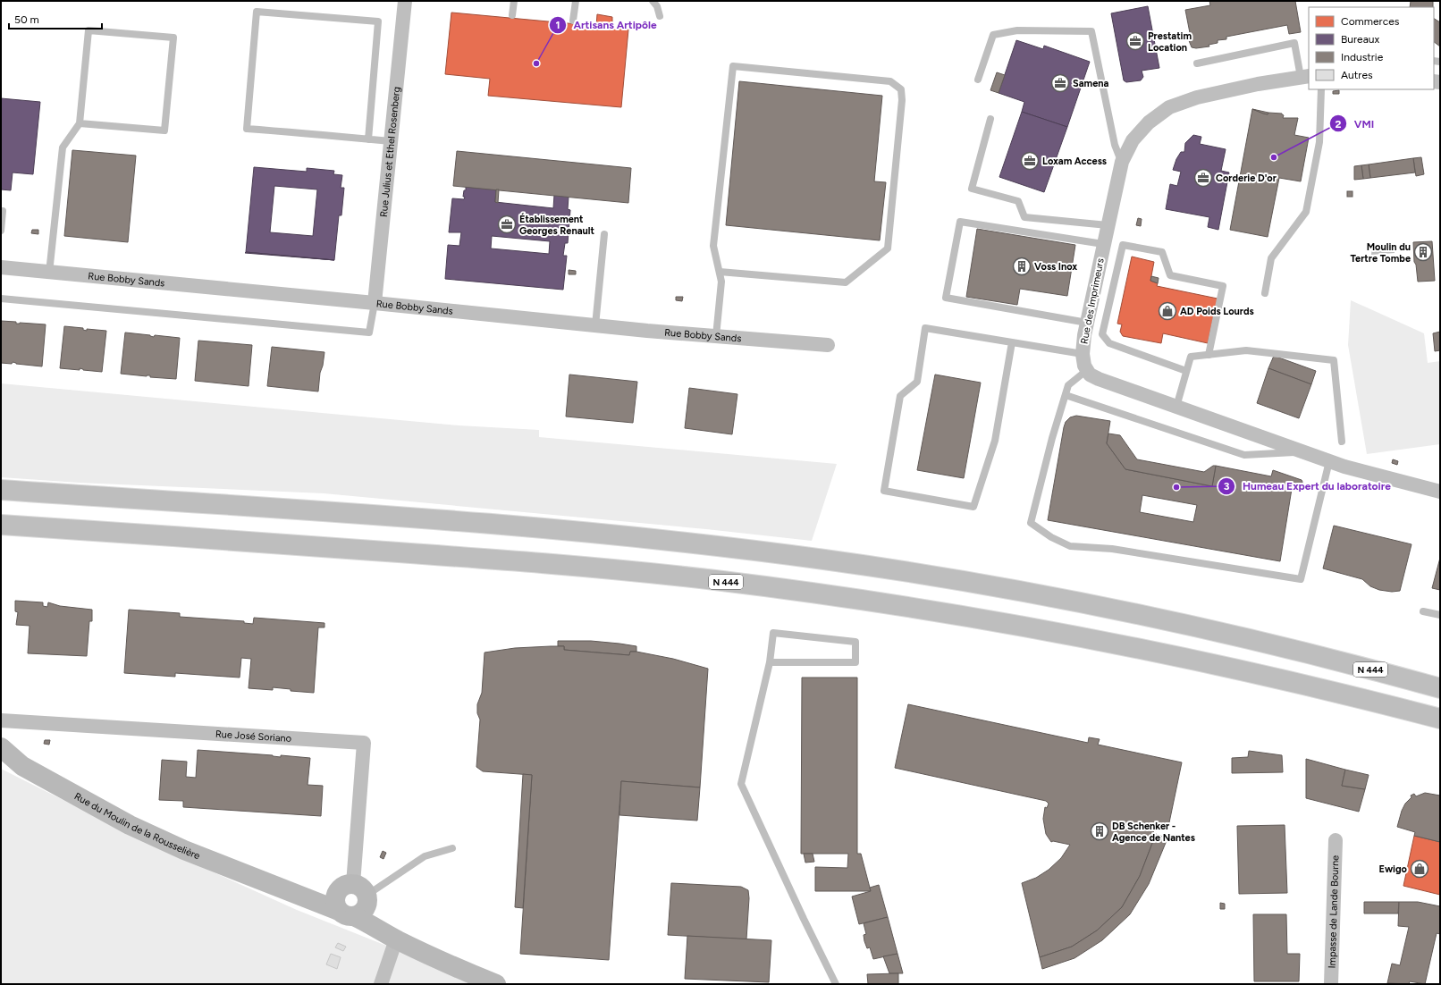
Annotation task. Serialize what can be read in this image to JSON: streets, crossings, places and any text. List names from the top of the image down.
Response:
{
  "streets": {
    "highway": ["N 444"],
    "street": [
      "Rue Julius et Ethel Rosenberg",
      "Rue Bobby Sands",
      "Rue des Imprimeurs",
      "Rue José Soriano",
      "Rue du Moulin de la Rousselière",
      "Impasse de Lande Bourne"
    ]
  },
  "crossings": [
    ["Rue Julius et Ethel Rosenberg", "Rue Bobby Sands"]
  ],
  "places": {
    "office": [
      "Prestatim Location",
      "Samena",
      "Loxam Access",
      "Corderie D'or",
      "Établissement Georges Renault"
    ],
    "other": ["Artisans Artipôle", "VMI", "Humeau Expert du laboratoire"],
    "building": ["Moulin du Tertre Tombe", "Voss Inox", "DB Schenker - Agence de Nantes"],
    "shop": ["AD Poids Lourds", "Ewigo"]
  },
  "legend": [
    "Commerces",
    "Bureaux",
    "Industrie",
    "Autres"
  ],
  "scale_bar": "50 m"
}
